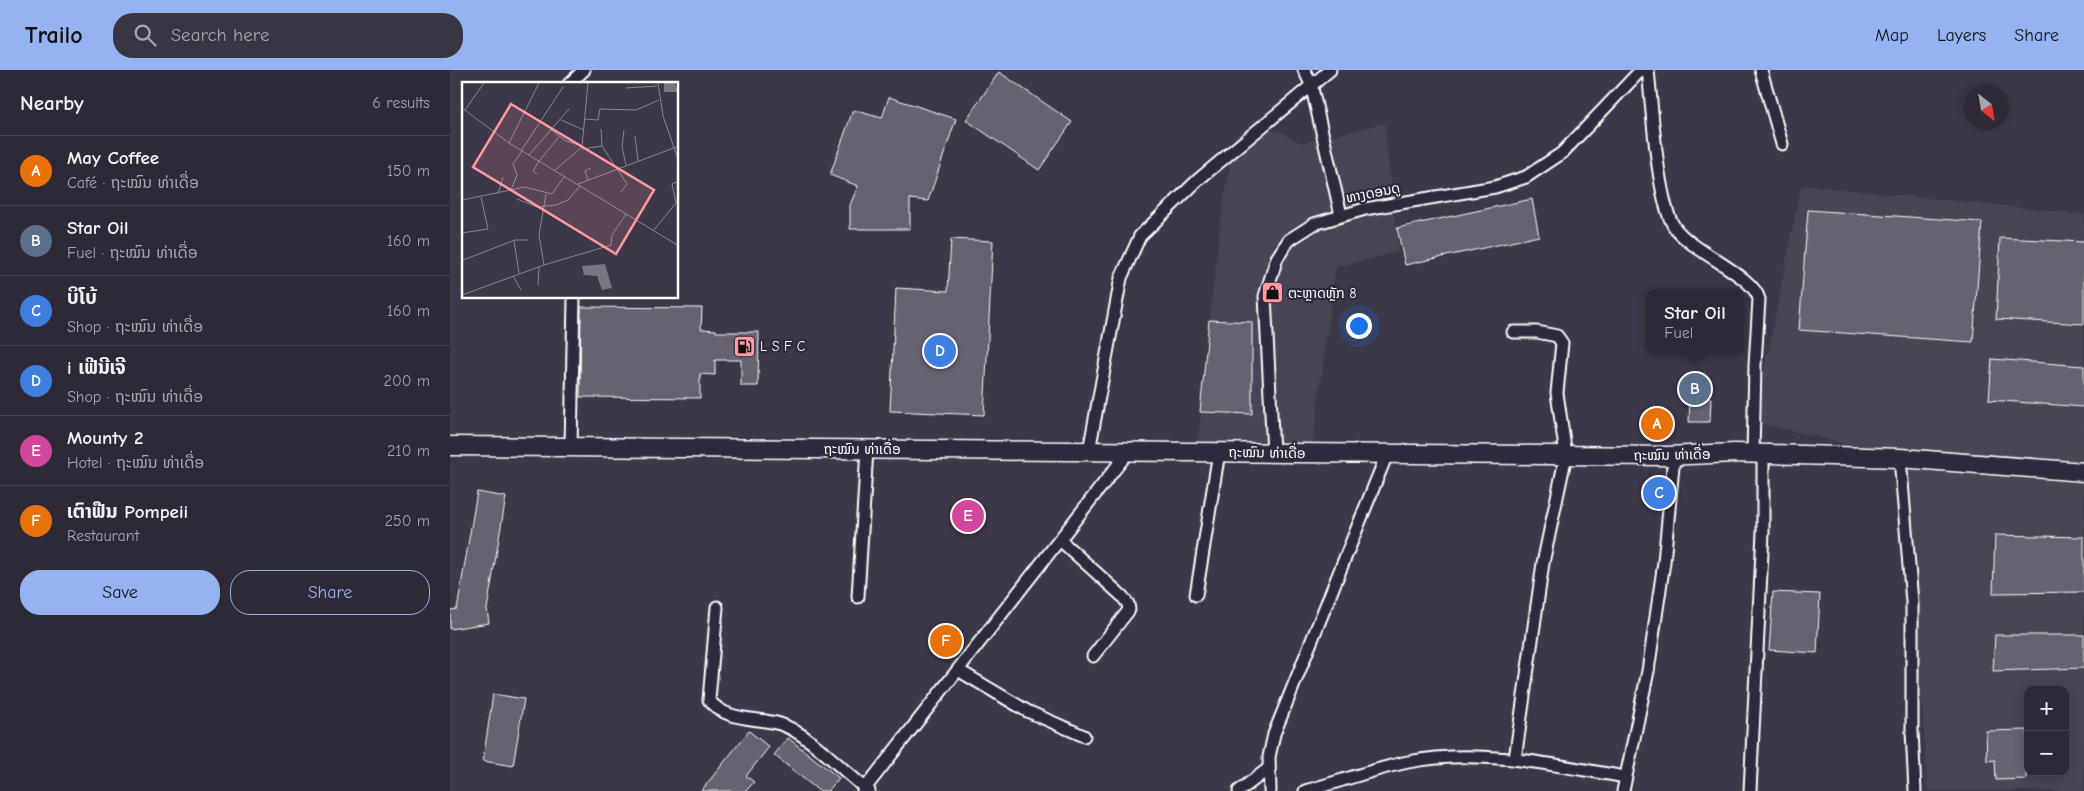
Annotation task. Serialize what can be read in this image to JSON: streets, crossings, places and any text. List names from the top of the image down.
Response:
{
  "streets": {
    "main road": ["ຖະໝົນ ທ່າເດື່ອ"],
    "street": ["ທາງດອນດູ"]
  },
  "crossings": [
    ["ທາງດອນດູ", "ຖະໝົນ ທ່າເດື່ອ"]
  ],
  "places": {
    "shop": ["ຕະຫຼາດຫຼັກ 8"],
    "fuel station": ["L S F C"]
  },
  "north": "bottom right",
  "page": {
    "header": "Trailo",
    "search": "Search here",
    "nav": ["Map", "Layers", "Share"],
    "heading": ["Nearby", "6 results"],
    "list": [
      {
        "mark": "A",
        "name": "May Coffee",
        "note": "Café · ຖະໝົນ ທ່າເດື່ອ",
        "value": "150 m"
      },
      {
        "mark": "B",
        "name": "Star Oil",
        "note": "Fuel · ຖະໝົນ ທ່າເດື່ອ",
        "value": "160 m"
      },
      {
        "mark": "C",
        "name": "ບິໂບ້",
        "note": "Shop · ຖະໝົນ ທ່າເດື່ອ",
        "value": "160 m"
      },
      {
        "mark": "D",
        "name": "i ເຟີນີເຈີ",
        "note": "Shop · ຖະໝົນ ທ່າເດື່ອ",
        "value": "200 m"
      },
      {
        "mark": "E",
        "name": "Mounty 2",
        "note": "Hotel · ຖະໝົນ ທ່າເດື່ອ",
        "value": "210 m"
      },
      {
        "mark": "F",
        "name": "ເຕົາຟືນ Pompeii",
        "note": "Restaurant",
        "value": "250 m"
      }
    ],
    "popup": ["Star Oil", "Fuel"],
    "pins": [
      "D",
      "B",
      "A",
      "C",
      "E",
      "F"
    ],
    "buttons": ["Save", "Share"],
    "map_buttons": ["+", "−"]
  }
}
